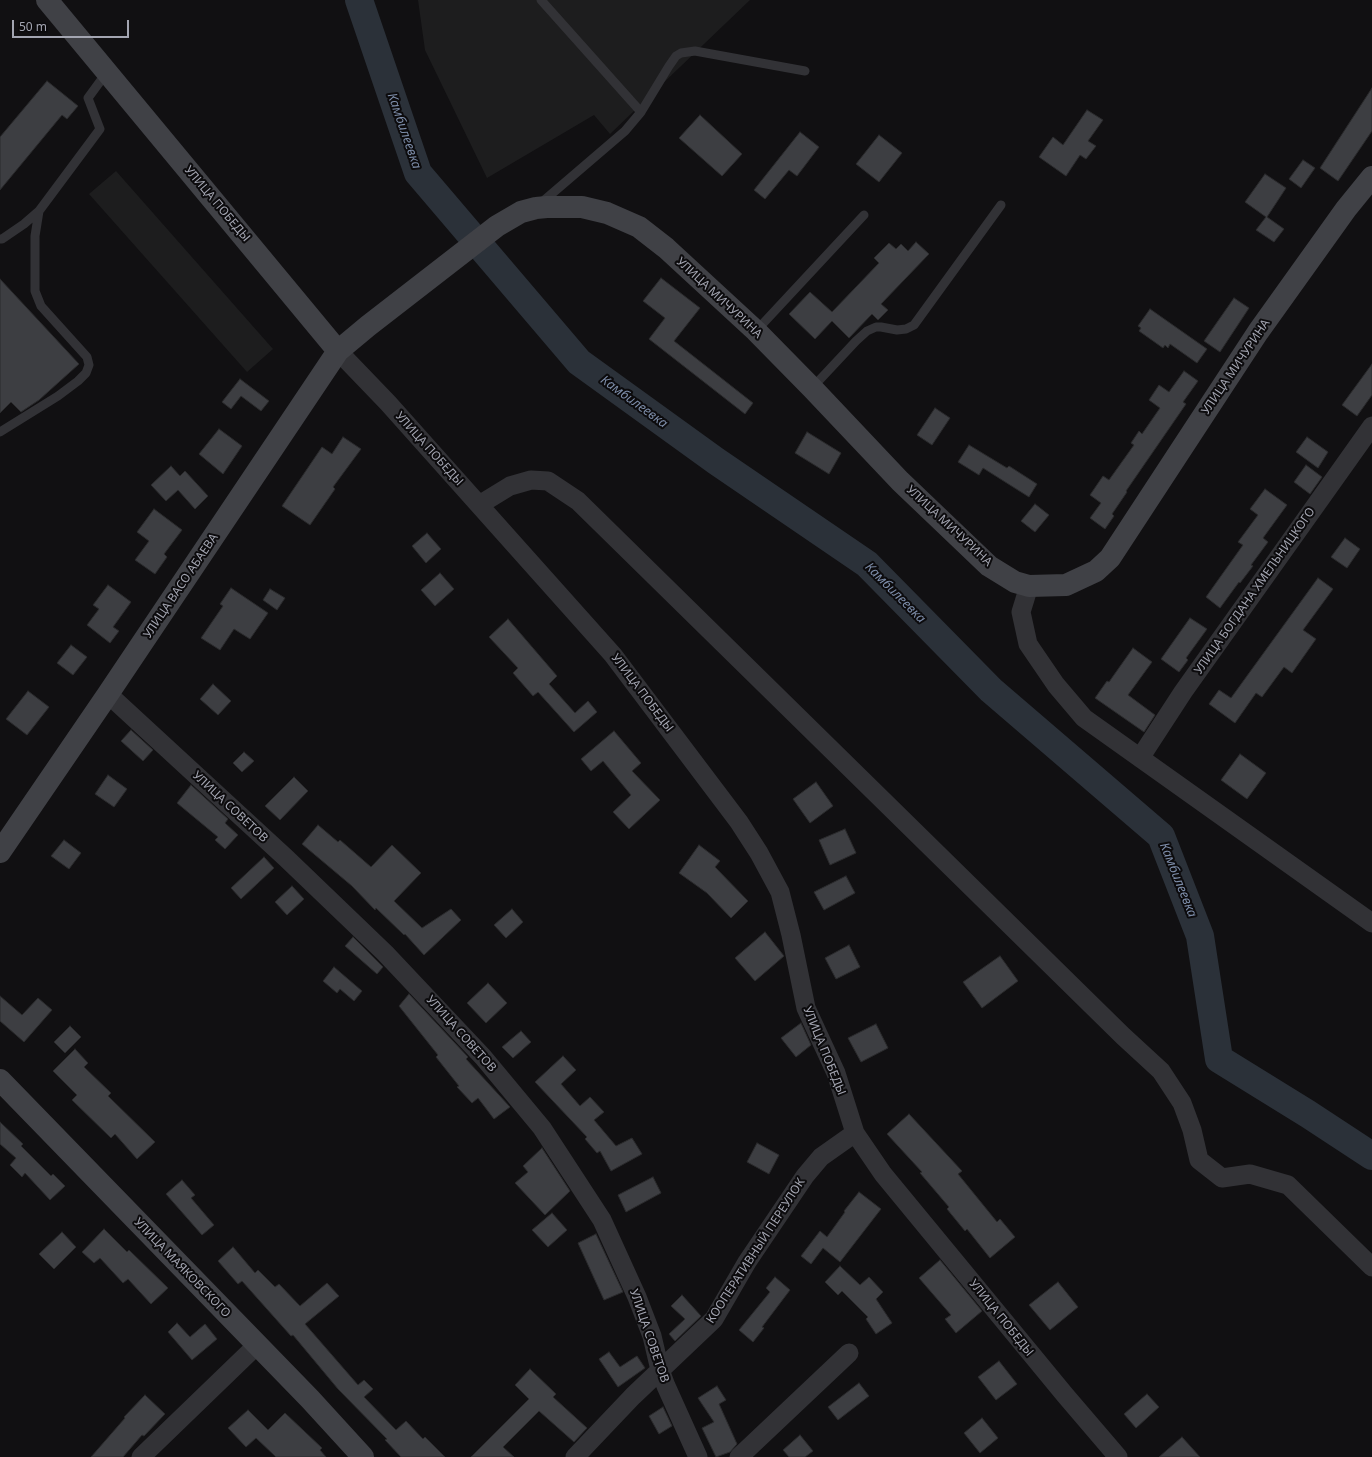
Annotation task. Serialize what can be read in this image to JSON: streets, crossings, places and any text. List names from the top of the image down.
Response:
{
  "streets": {
    "street": [
      "УЛИЦА ПОБЕДЫ",
      "УЛИЦА МИЧУРИНА",
      "УЛИЦА ВАСО АБАЕВА",
      "УЛИЦА БОГДАНА ХМЕЛЬНИЦКОГО",
      "УЛИЦА СОВЕТОВ",
      "КООПЕРАТИВНЫЙ ПЕРЕУЛОК",
      "УЛИЦА МАЯКОВСКОГО"
    ]
  },
  "crossings": [
    ["УЛИЦА ПОБЕДЫ", "УЛИЦА ВАСО АБАЕВА"],
    ["УЛИЦА ПОБЕДЫ", "КООПЕРАТИВНЫЙ ПЕРЕУЛОК"],
    ["УЛИЦА МИЧУРИНА", "УЛИЦА ВАСО АБАЕВА"],
    ["УЛИЦА ВАСО АБАЕВА", "УЛИЦА СОВЕТОВ"],
    ["УЛИЦА СОВЕТОВ", "КООПЕРАТИВНЫЙ ПЕРЕУЛОК"]
  ],
  "water": ["Камбилеевка"],
  "scale_bar": "50 m"
}
